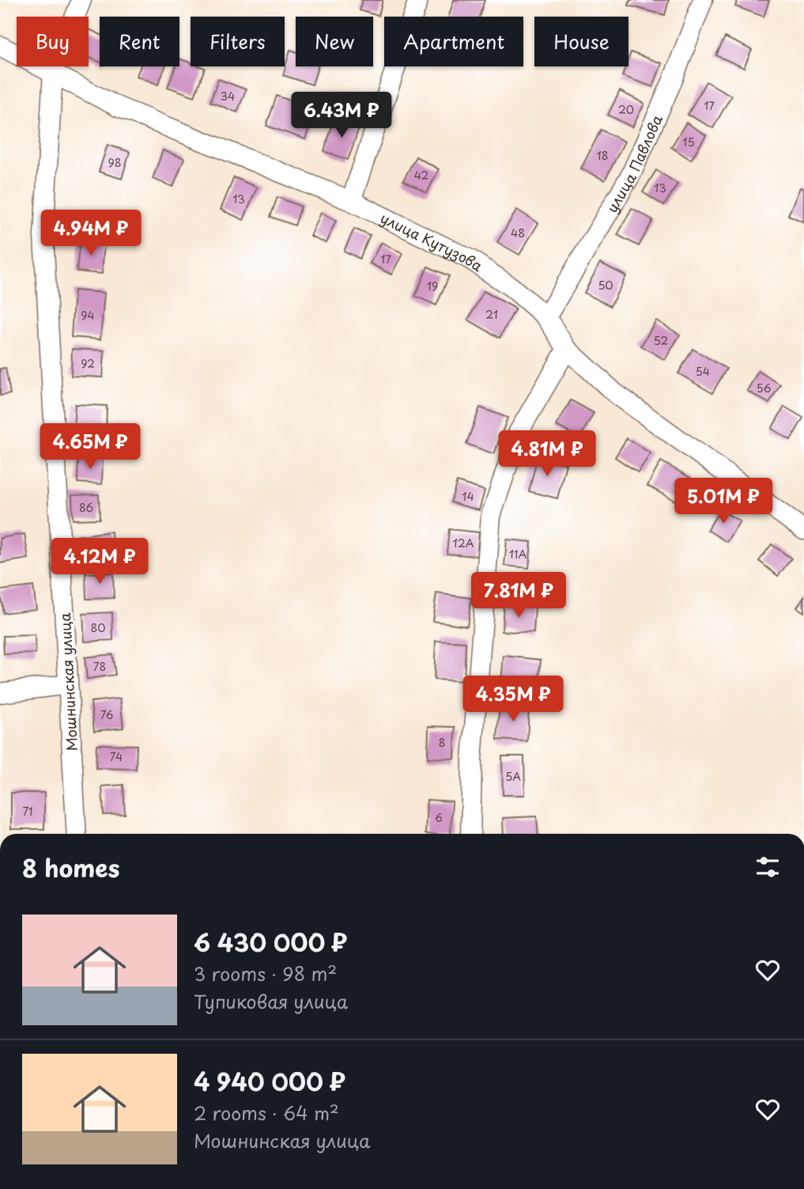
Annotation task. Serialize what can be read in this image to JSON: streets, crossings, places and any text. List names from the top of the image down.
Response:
{
  "streets": {
    "street": ["улица Павлова", "улица Кутузова", "Мошнинская улица"]
  },
  "crossings": [
    ["улица Павлова", "улица Кутузова"],
    ["улица Кутузова", "Мошнинская улица"]
  ],
  "house_numbers": [
    "34",
    "17",
    "20",
    "15",
    "18",
    "98",
    "42",
    "13",
    "13",
    "48",
    "17",
    "50",
    "19",
    "21",
    "94",
    "52",
    "92",
    "54",
    "56",
    "14",
    "86",
    "12А",
    "11А",
    "80",
    "78",
    "76",
    "8",
    "74",
    "5А",
    "71",
    "6"
  ],
  "page": {
    "chip": [
      "Buy",
      "Rent",
      "Filters",
      "New",
      "Apartment",
      "House"
    ],
    "price": [
      "6.43M ₽",
      "4.94M ₽",
      "4.65M ₽",
      "4.81M ₽",
      "5.01M ₽",
      "4.12M ₽",
      "7.81M ₽",
      "4.35M ₽"
    ],
    "heading": "8 homes",
    "list": [
      {
        "name": "6 430 000 ₽",
        "note": "3 rooms · 98 m² · Тупиковая улица"
      },
      {
        "name": "4 940 000 ₽",
        "note": "2 rooms · 64 m² · Мошнинская улица"
      }
    ]
  }
}
